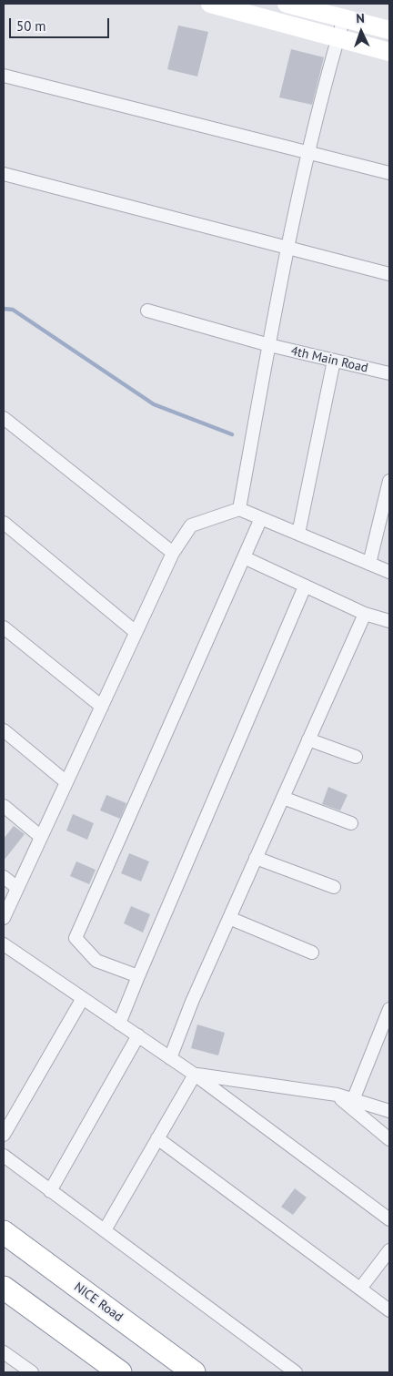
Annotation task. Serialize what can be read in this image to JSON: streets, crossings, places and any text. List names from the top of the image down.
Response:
{
  "streets": {
    "highway": ["NICE Road"],
    "street": ["4th Main Road"]
  },
  "scale_bar": "50 m",
  "north": "top"
}
